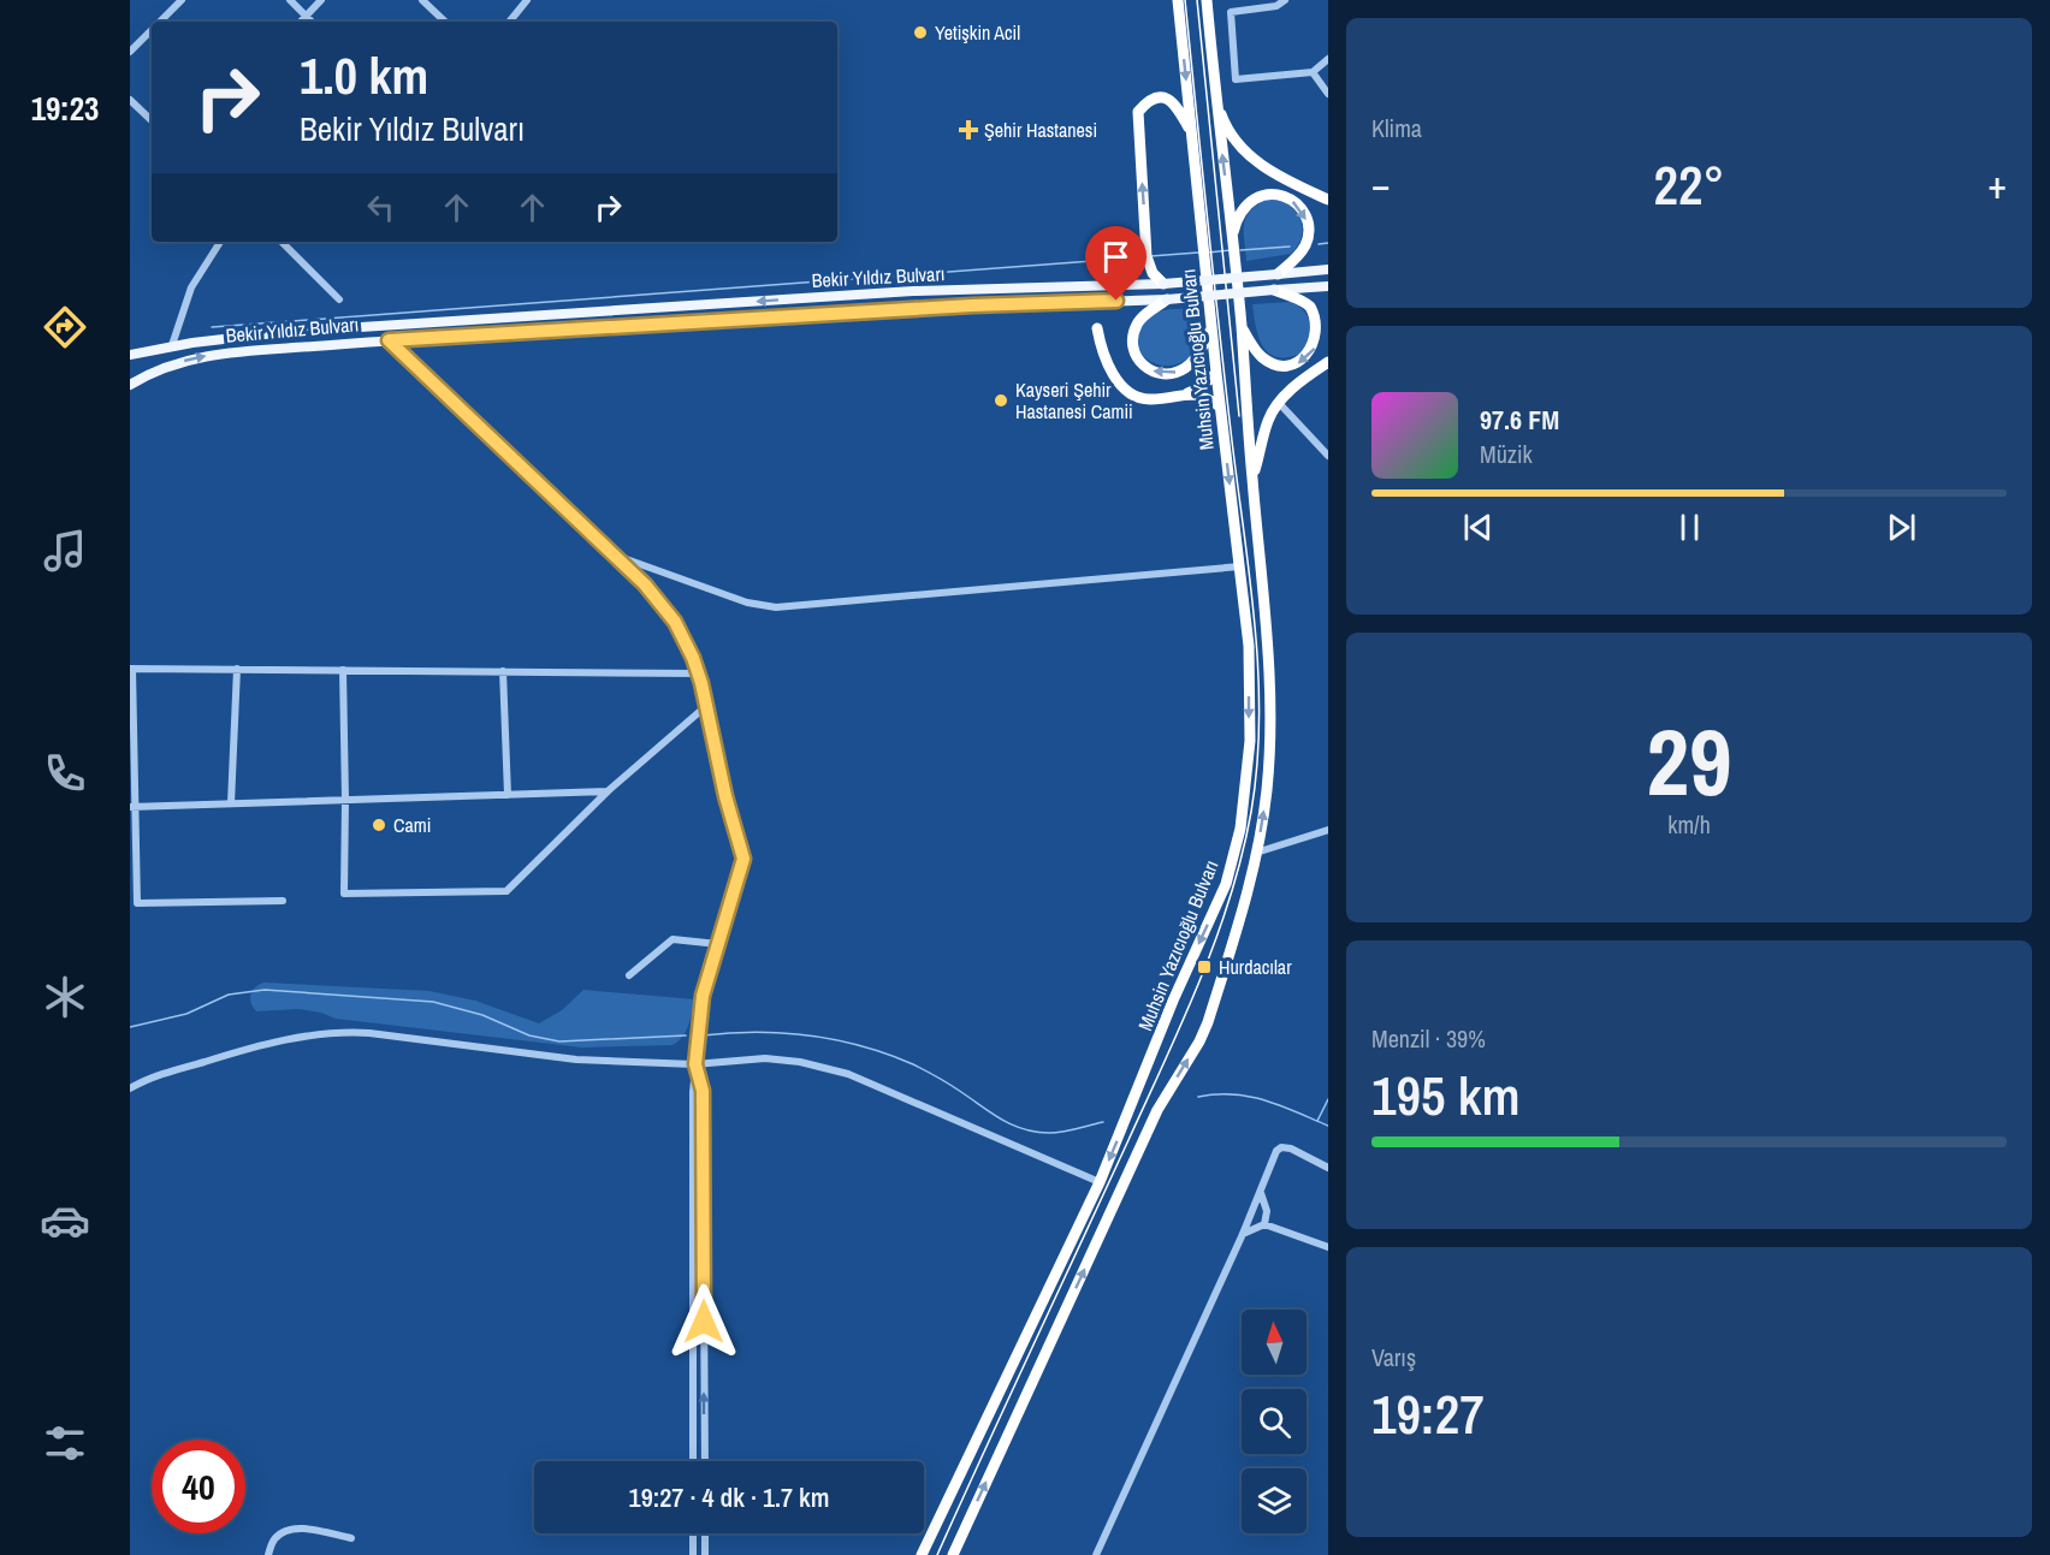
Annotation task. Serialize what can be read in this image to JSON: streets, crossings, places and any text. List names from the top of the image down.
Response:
{
  "streets": {
    "highway": ["Muhsin Yazıcıoğlu Bulvarı"],
    "main road": ["Bekir Yıldız Bulvarı"]
  },
  "places": {
    "other": ["Yetişkin Acil", "Kayseri Şehir Hastanesi Camii", "Cami"],
    "health": ["Şehir Hastanesi"],
    "transit": ["Hurdacılar"]
  },
  "north": "top",
  "page": {
    "tabs": "19:23",
    "tile": [
      "Klima",
      ["29", "km/h"],
      ["Menzil · 39%", "195 km"],
      ["Varış", "19:27"]
    ],
    "turn": ["1.0 km", "Bekir Yıldız Bulvarı"],
    "heat": ["−", "22°", "+"],
    "song": ["97.6 FM", "Müzik"],
    "limit": "40",
    "trip": "19:27 · 4 dk · 1.7 km"
  }
}
